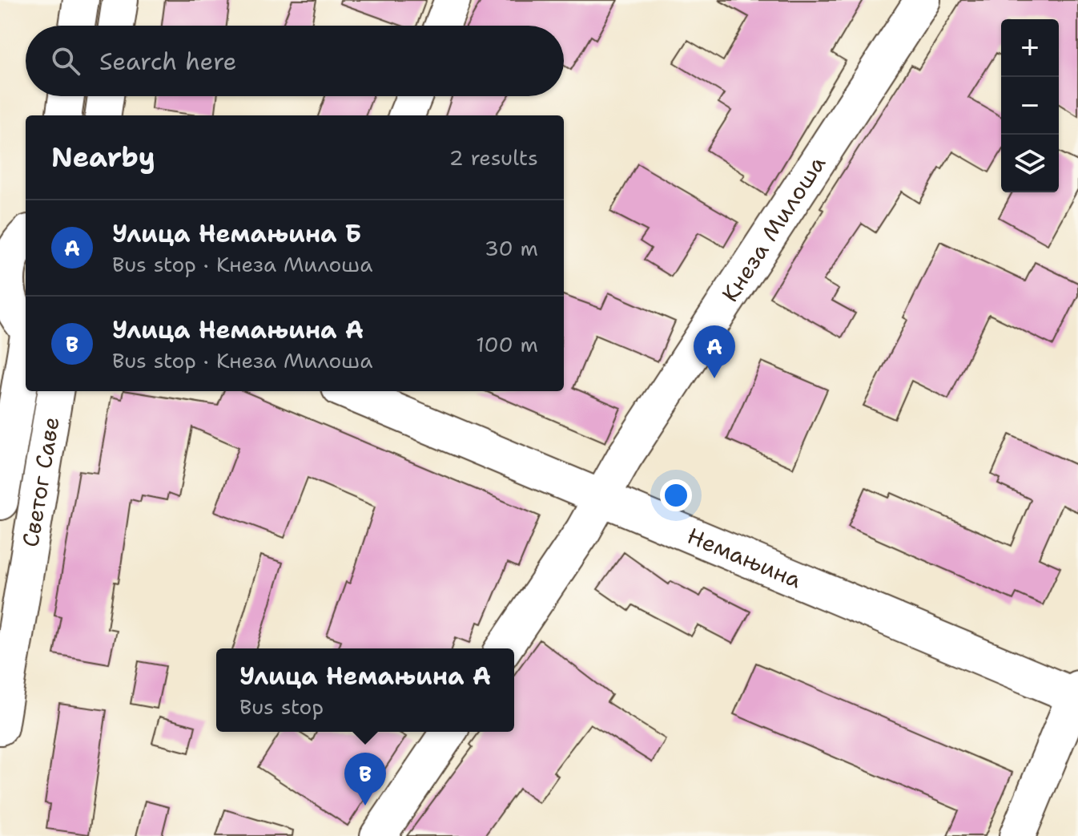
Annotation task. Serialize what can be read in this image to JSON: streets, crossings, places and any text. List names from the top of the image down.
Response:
{
  "streets": {
    "street": ["Кнеза Милоша", "Светог Саве", "Немањина"]
  },
  "crossings": [
    ["Кнеза Милоша", "Немањина"]
  ],
  "page": {
    "map_buttons": ["+", "−"],
    "search": "Search here",
    "heading": ["Nearby", "2 results"],
    "list": [
      {
        "mark": "A",
        "name": "Улица Немањина Б",
        "note": "Bus stop · Кнеза Милоша",
        "value": "30 m"
      },
      {
        "mark": "B",
        "name": "Улица Немањина А",
        "note": "Bus stop · Кнеза Милоша",
        "value": "100 m"
      }
    ],
    "pins": ["A", "B"],
    "popup": ["Улица Немањина А", "Bus stop"]
  }
}
